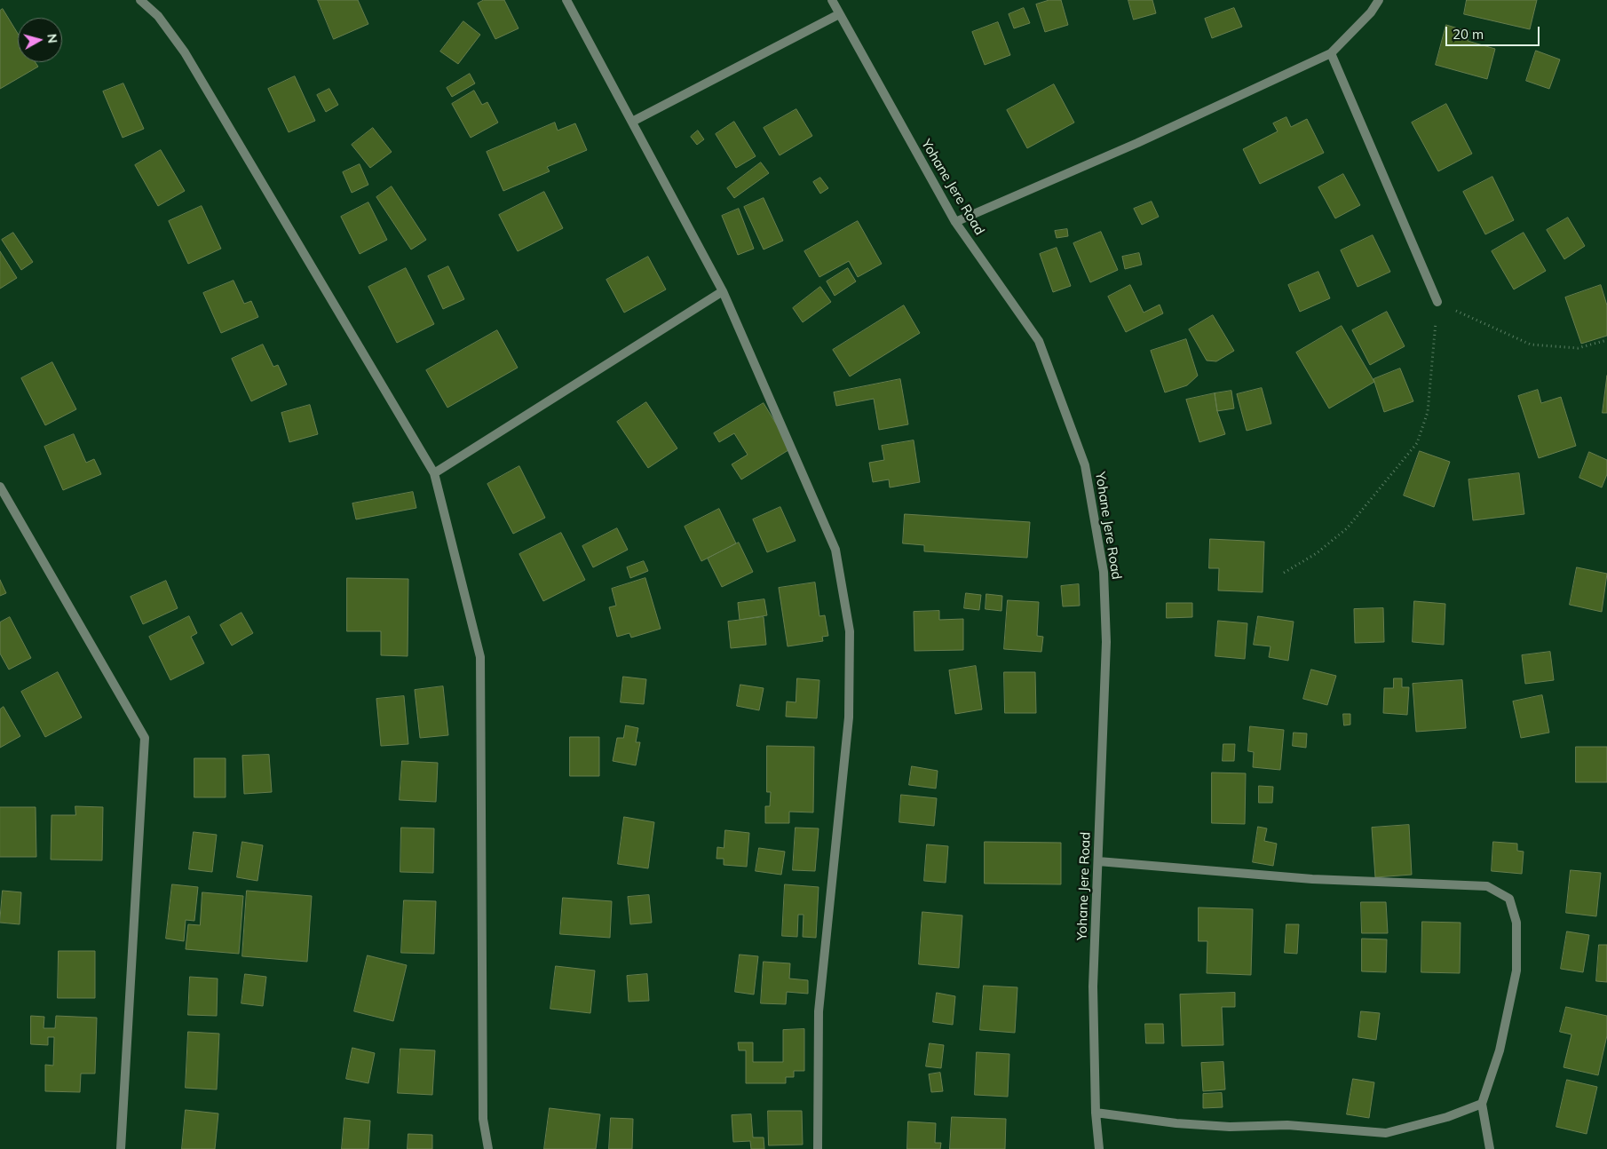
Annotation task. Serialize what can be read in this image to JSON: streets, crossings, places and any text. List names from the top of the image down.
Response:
{
  "streets": {
    "street": ["Yohane Jere Road"]
  },
  "scale_bar": "20 m",
  "north": "right"
}
